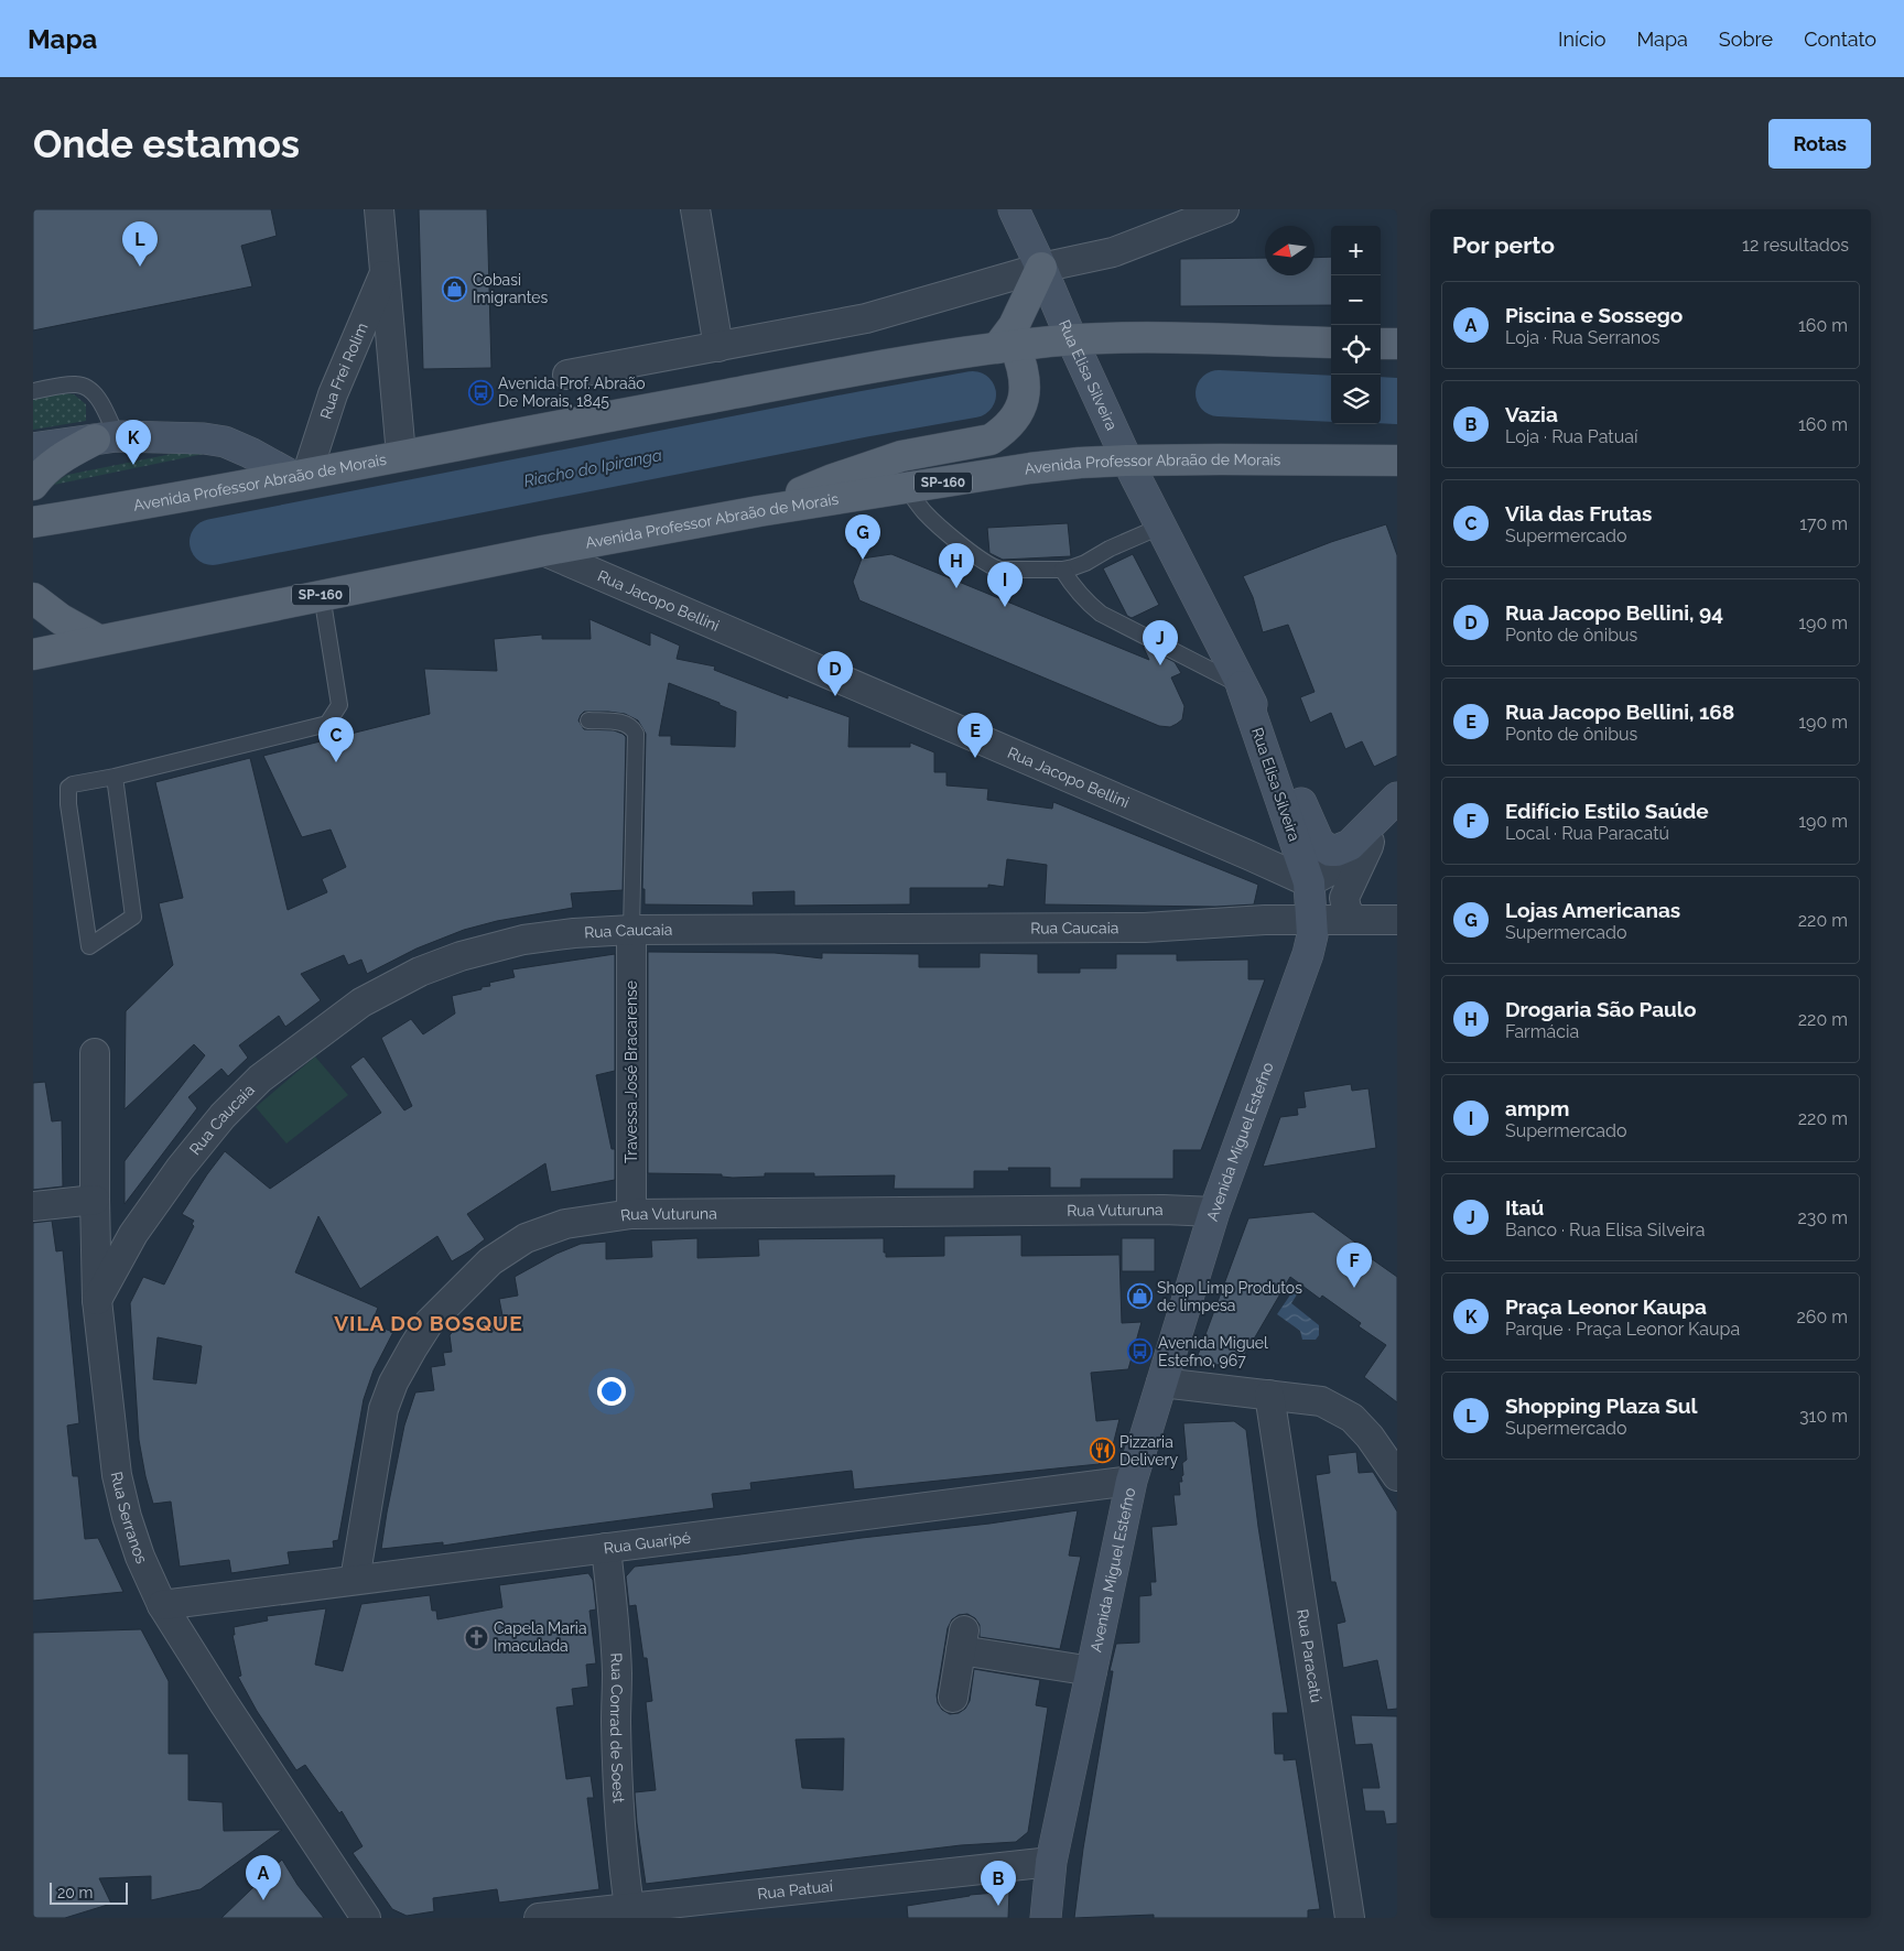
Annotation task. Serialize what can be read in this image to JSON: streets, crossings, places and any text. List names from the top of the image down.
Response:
{
  "streets": {
    "main road": ["Avenida Professor Abraão de Morais", "SP-160"],
    "street": [
      "Rua Frei Rolim",
      "Rua Elisa Silveira",
      "Rua Jacopo Bellini",
      "Rua Caucaia",
      "Travessa José Bracarense",
      "Avenida Miguel Estefno",
      "Rua Vuturuna",
      "Rua Serranos",
      "Rua Guaripé",
      "Rua Paracatú",
      "Rua Conrad de Soest",
      "Rua Patuaí"
    ]
  },
  "crossings": [
    ["Rua Frei Rolim", "Avenida Professor Abraão de Morais"],
    ["Rua Elisa Silveira", "Avenida Professor Abraão de Morais"],
    ["Rua Elisa Silveira", "Rua Jacopo Bellini"],
    ["Rua Elisa Silveira", "Avenida Miguel Estefno"],
    ["Avenida Professor Abraão de Morais", "Rua Jacopo Bellini"],
    ["Rua Jacopo Bellini", "Avenida Miguel Estefno"],
    ["Rua Caucaia", "Travessa José Bracarense"],
    ["Rua Caucaia", "Avenida Miguel Estefno"],
    ["Rua Caucaia", "Rua Serranos"],
    ["Travessa José Bracarense", "Rua Vuturuna"],
    ["Avenida Miguel Estefno", "Rua Vuturuna"],
    ["Avenida Miguel Estefno", "Rua Guaripé"],
    ["Avenida Miguel Estefno", "Rua Patuaí"],
    ["Rua Vuturuna", "Rua Guaripé"],
    ["Rua Serranos", "Rua Guaripé"],
    ["Rua Guaripé", "Rua Conrad de Soest"],
    ["Rua Conrad de Soest", "Rua Patuaí"]
  ],
  "districts": ["VILA DO BOSQUE"],
  "water": ["Riacho do Ipiranga"],
  "places": {
    "shop": ["Cobasi Imigrantes", "Shop Limp Produtos de limpesa"],
    "bus stop": ["Avenida Prof. Abraão De Morais, 1845", "Avenida Miguel Estefno, 967"],
    "restaurant": ["Pizzaria Delivery"],
    "church": ["Capela Maria Imaculada"]
  },
  "scale_bar": "20 m",
  "north": "left",
  "page": {
    "header": "Mapa",
    "nav": [
      "Início",
      "Mapa",
      "Sobre",
      "Contato"
    ],
    "buttons": "Rotas",
    "title": "Onde estamos",
    "heading": ["Por perto", "12 resultados"],
    "pins": [
      "L",
      "K",
      "G",
      "H",
      "I",
      "J",
      "D",
      "E",
      "C",
      "F",
      "A",
      "B"
    ],
    "map_buttons": ["+", "−"],
    "list": [
      {
        "mark": "A",
        "name": "Piscina e Sossego",
        "note": "Loja · Rua Serranos",
        "value": "160 m"
      },
      {
        "mark": "B",
        "name": "Vazia",
        "note": "Loja · Rua Patuaí",
        "value": "160 m"
      },
      {
        "mark": "C",
        "name": "Vila das Frutas",
        "note": "Supermercado",
        "value": "170 m"
      },
      {
        "mark": "D",
        "name": "Rua Jacopo Bellini, 94",
        "note": "Ponto de ônibus",
        "value": "190 m"
      },
      {
        "mark": "E",
        "name": "Rua Jacopo Bellini, 168",
        "note": "Ponto de ônibus",
        "value": "190 m"
      },
      {
        "mark": "F",
        "name": "Edifício Estilo Saúde",
        "note": "Local · Rua Paracatú",
        "value": "190 m"
      },
      {
        "mark": "G",
        "name": "Lojas Americanas",
        "note": "Supermercado",
        "value": "220 m"
      },
      {
        "mark": "H",
        "name": "Drogaria São Paulo",
        "note": "Farmácia",
        "value": "220 m"
      },
      {
        "mark": "I",
        "name": "ampm",
        "note": "Supermercado",
        "value": "220 m"
      },
      {
        "mark": "J",
        "name": "Itaú",
        "note": "Banco · Rua Elisa Silveira",
        "value": "230 m"
      },
      {
        "mark": "K",
        "name": "Praça Leonor Kaupa",
        "note": "Parque · Praça Leonor Kaupa",
        "value": "260 m"
      },
      {
        "mark": "L",
        "name": "Shopping Plaza Sul",
        "note": "Supermercado",
        "value": "310 m"
      }
    ],
    "scale": "20 m"
  }
}
